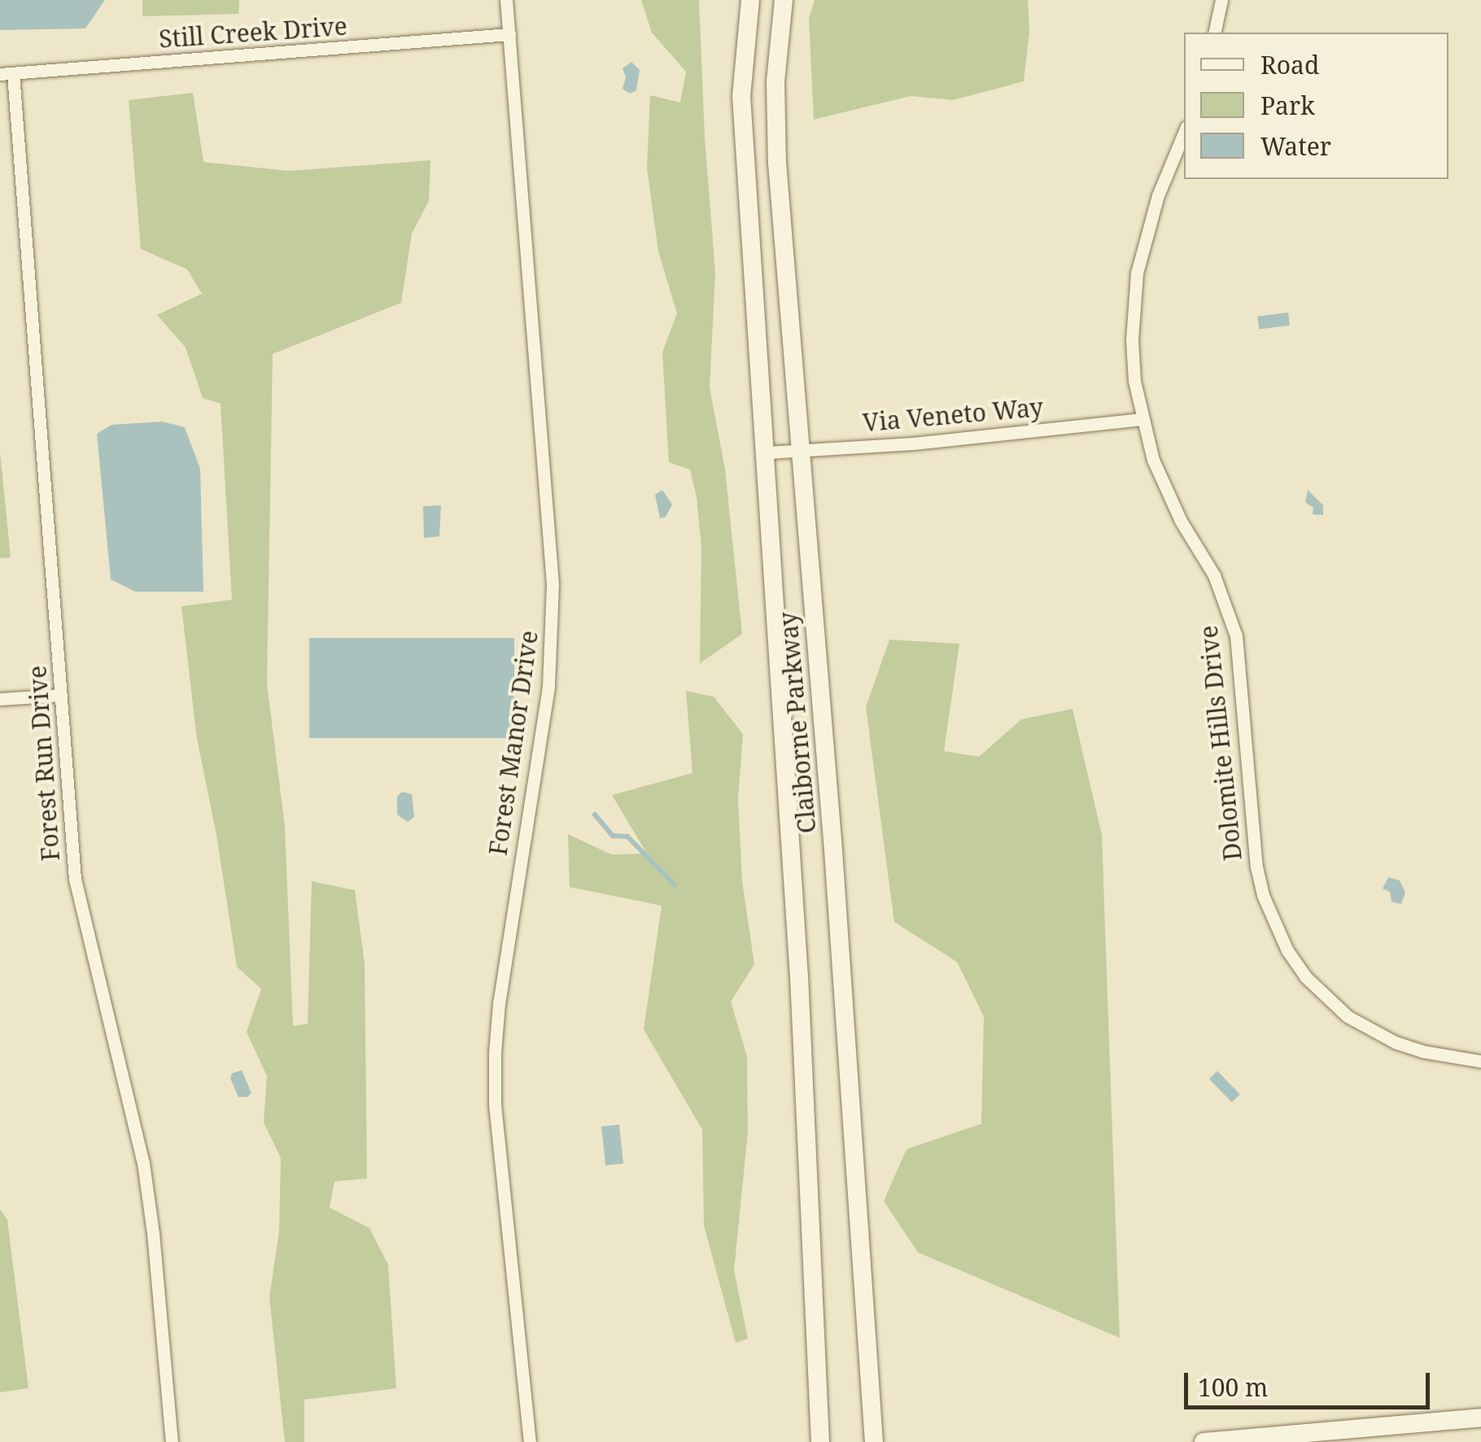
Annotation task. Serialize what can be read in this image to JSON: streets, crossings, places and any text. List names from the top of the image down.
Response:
{
  "streets": {
    "main road": ["Claiborne Parkway"],
    "street": [
      "Still Creek Drive",
      "Via Veneto Way",
      "Forest Manor Drive",
      "Dolomite Hills Drive",
      "Forest Run Drive"
    ]
  },
  "crossings": [
    ["Still Creek Drive", "Forest Manor Drive"],
    ["Still Creek Drive", "Forest Run Drive"],
    ["Via Veneto Way", "Claiborne Parkway"],
    ["Via Veneto Way", "Dolomite Hills Drive"]
  ],
  "legend": ["Road", "Park", "Water"],
  "scale_bar": "100 m"
}
